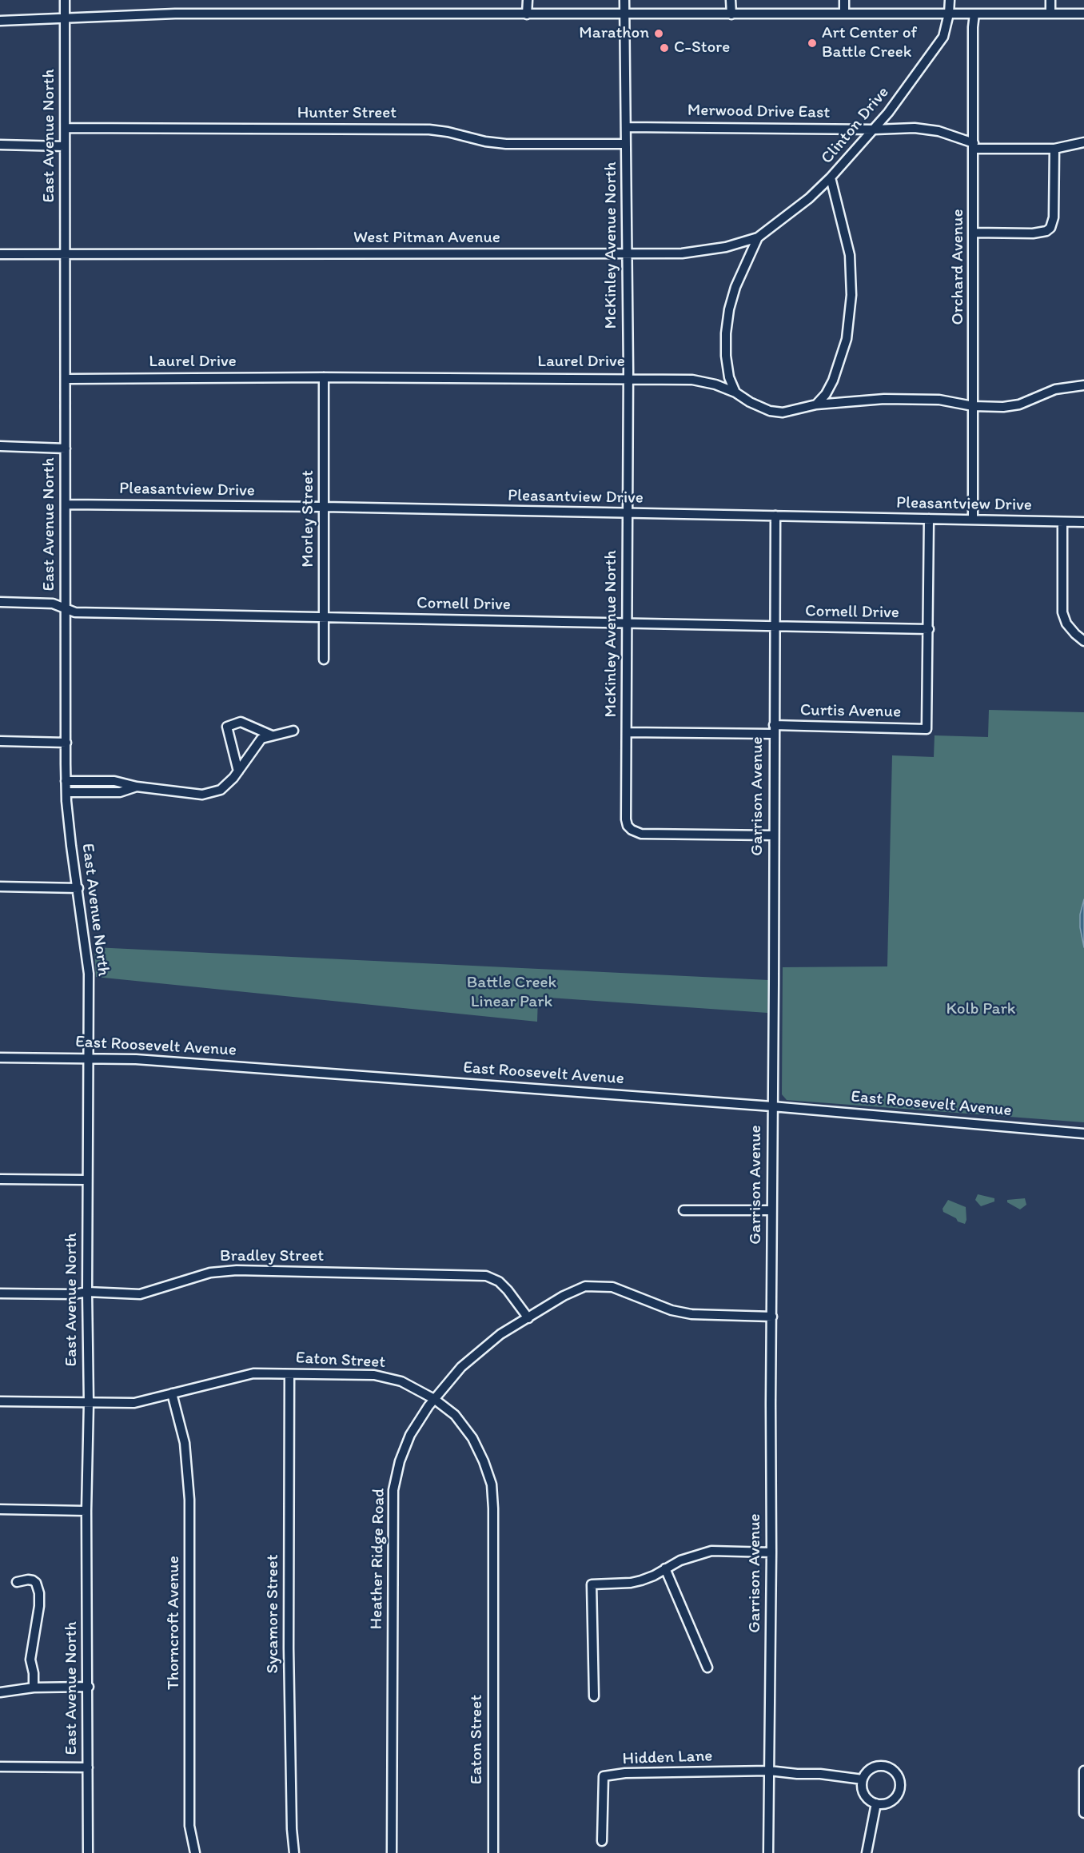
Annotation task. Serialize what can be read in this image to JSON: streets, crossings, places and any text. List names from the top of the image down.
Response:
{
  "streets": {
    "street": [
      "Merwood Drive East",
      "Hunter Street",
      "Clinton Drive",
      "East Avenue North",
      "West Pitman Avenue",
      "McKinley Avenue North",
      "Orchard Avenue",
      "Laurel Drive",
      "Pleasantview Drive",
      "Morley Street",
      "Cornell Drive",
      "Curtis Avenue",
      "Garrison Avenue",
      "East Roosevelt Avenue",
      "Bradley Street",
      "Eaton Street",
      "Heather Ridge Road",
      "Sycamore Street",
      "Thorncroft Avenue",
      "Hidden Lane"
    ]
  },
  "crossings": [
    ["Merwood Drive East", "Clinton Drive"],
    ["Merwood Drive East", "McKinley Avenue North"],
    ["Merwood Drive East", "Orchard Avenue"],
    ["Hunter Street", "East Avenue North"],
    ["Hunter Street", "McKinley Avenue North"],
    ["Clinton Drive", "West Pitman Avenue"],
    ["Clinton Drive", "Laurel Drive"],
    ["East Avenue North", "West Pitman Avenue"],
    ["East Avenue North", "Laurel Drive"],
    ["East Avenue North", "Pleasantview Drive"],
    ["East Avenue North", "Cornell Drive"],
    ["East Avenue North", "East Roosevelt Avenue"],
    ["East Avenue North", "Bradley Street"],
    ["East Avenue North", "Eaton Street"],
    ["West Pitman Avenue", "McKinley Avenue North"],
    ["McKinley Avenue North", "Laurel Drive"],
    ["McKinley Avenue North", "Pleasantview Drive"],
    ["McKinley Avenue North", "Cornell Drive"],
    ["McKinley Avenue North", "Curtis Avenue"],
    ["McKinley Avenue North", "Garrison Avenue"],
    ["Orchard Avenue", "Laurel Drive"],
    ["Orchard Avenue", "Pleasantview Drive"],
    ["Laurel Drive", "Morley Street"],
    ["Pleasantview Drive", "Morley Street"],
    ["Pleasantview Drive", "Garrison Avenue"],
    ["Morley Street", "Cornell Drive"],
    ["Cornell Drive", "Curtis Avenue"],
    ["Cornell Drive", "Garrison Avenue"],
    ["Curtis Avenue", "Garrison Avenue"],
    ["Garrison Avenue", "East Roosevelt Avenue"],
    ["Garrison Avenue", "Heather Ridge Road"],
    ["Garrison Avenue", "Hidden Lane"],
    ["Bradley Street", "Heather Ridge Road"],
    ["Eaton Street", "Heather Ridge Road"],
    ["Eaton Street", "Sycamore Street"],
    ["Eaton Street", "Thorncroft Avenue"]
  ],
  "parks": ["Battle Creek Linear Park", "Kolb Park"],
  "places": ["Marathon", "Art Center of Battle Creek", "C-Store"]
}
